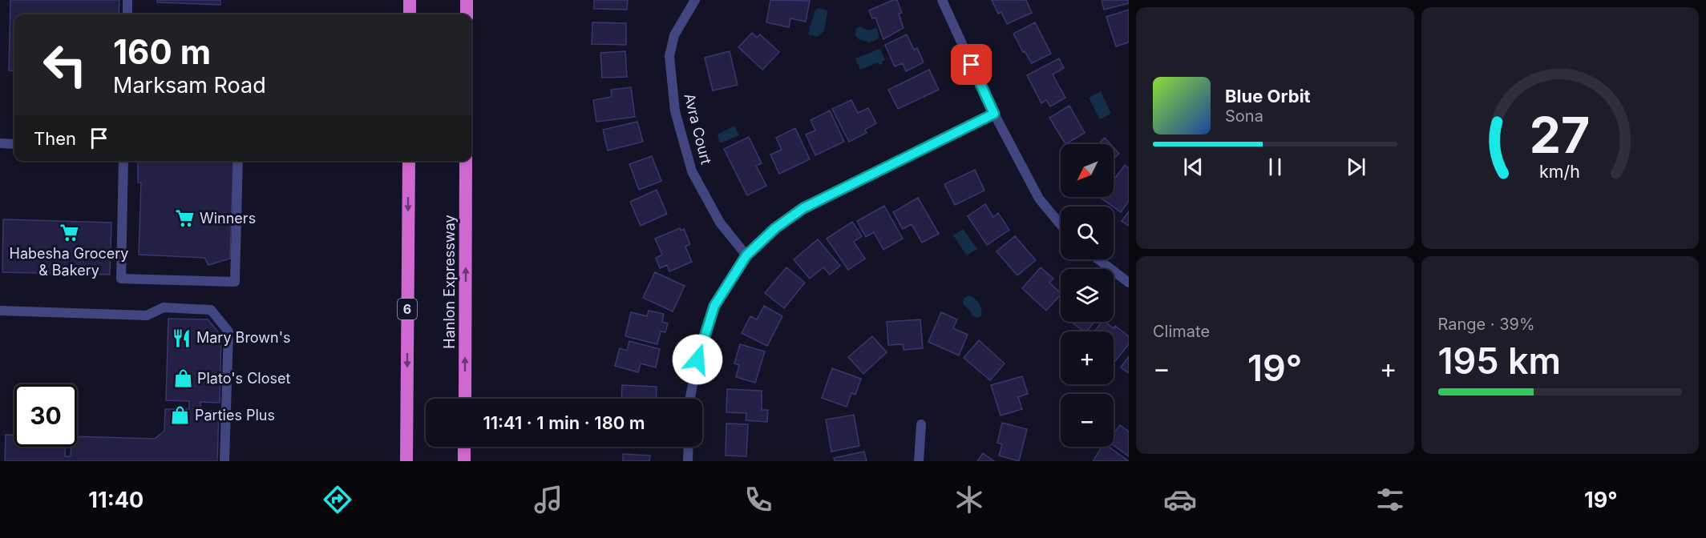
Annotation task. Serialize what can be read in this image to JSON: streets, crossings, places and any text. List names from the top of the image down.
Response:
{
  "streets": {
    "highway": ["Hanlon Expressway", "6"],
    "street": ["Avra Court"]
  },
  "places": {
    "supermarket": ["Winners", "Habesha Grocery & Bakery"],
    "restaurant": ["Mary Brown's"],
    "shop": ["Plato's Closet", "Parties Plus"]
  },
  "north": "bottom left",
  "page": {
    "turn": ["160 m", "Marksam Road"],
    "song": ["Blue Orbit", "Sona"],
    "then": "Then",
    "map_buttons": ["+", "−"],
    "tile": [
      "Climate",
      ["Range · 39%", "195 km"]
    ],
    "heat": ["−", "19°", "+"],
    "limit": "30",
    "trip": "11:41 · 1 min · 180 m",
    "tabs": ["11:40", "19°"],
    "gauge": ["27", "km/h"]
  }
}
